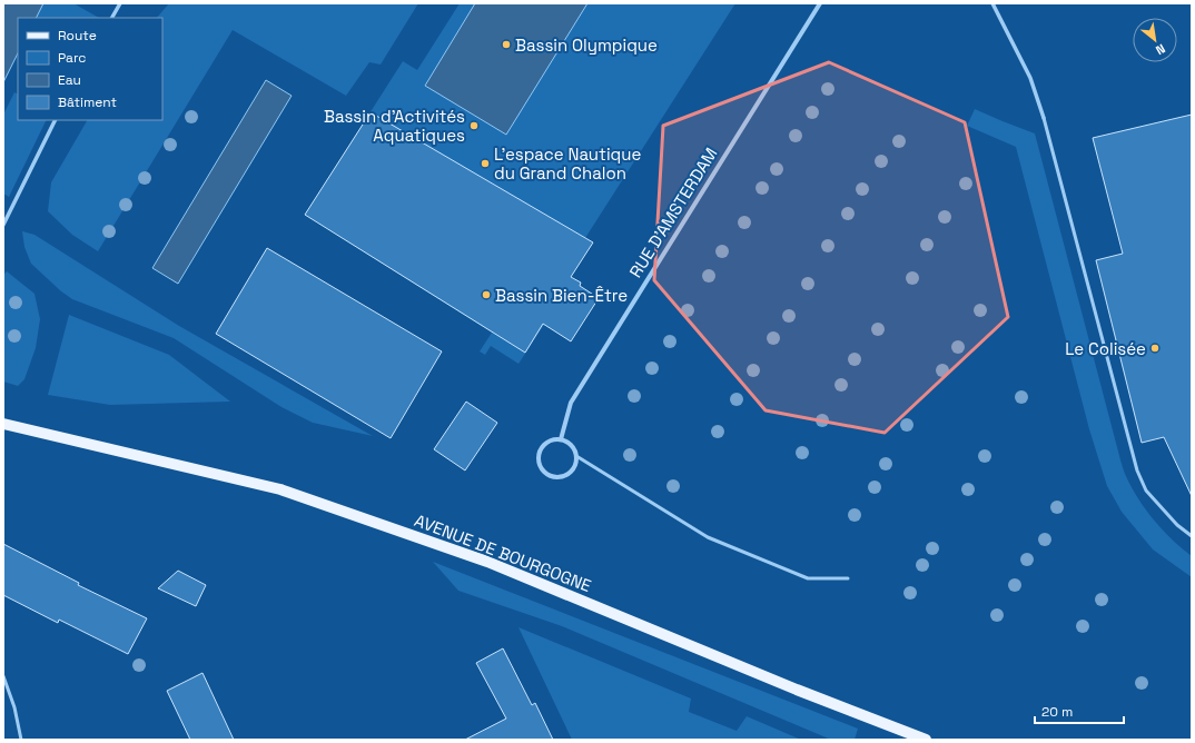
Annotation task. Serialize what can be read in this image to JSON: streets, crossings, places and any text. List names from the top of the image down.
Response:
{
  "streets": {
    "main road": ["AVENUE DE BOURGOGNE"],
    "street": ["RUE D'AMSTERDAM"]
  },
  "places": [
    "Bassin Olympique",
    "Bassin d'Activités Aquatiques",
    "L'espace Nautique du Grand Chalon",
    "Bassin Bien-Être",
    "Le Colisée"
  ],
  "legend": [
    "Route",
    "Parc",
    "Eau",
    "Bâtiment"
  ],
  "scale_bar": "20 m",
  "north": "bottom right"
}
